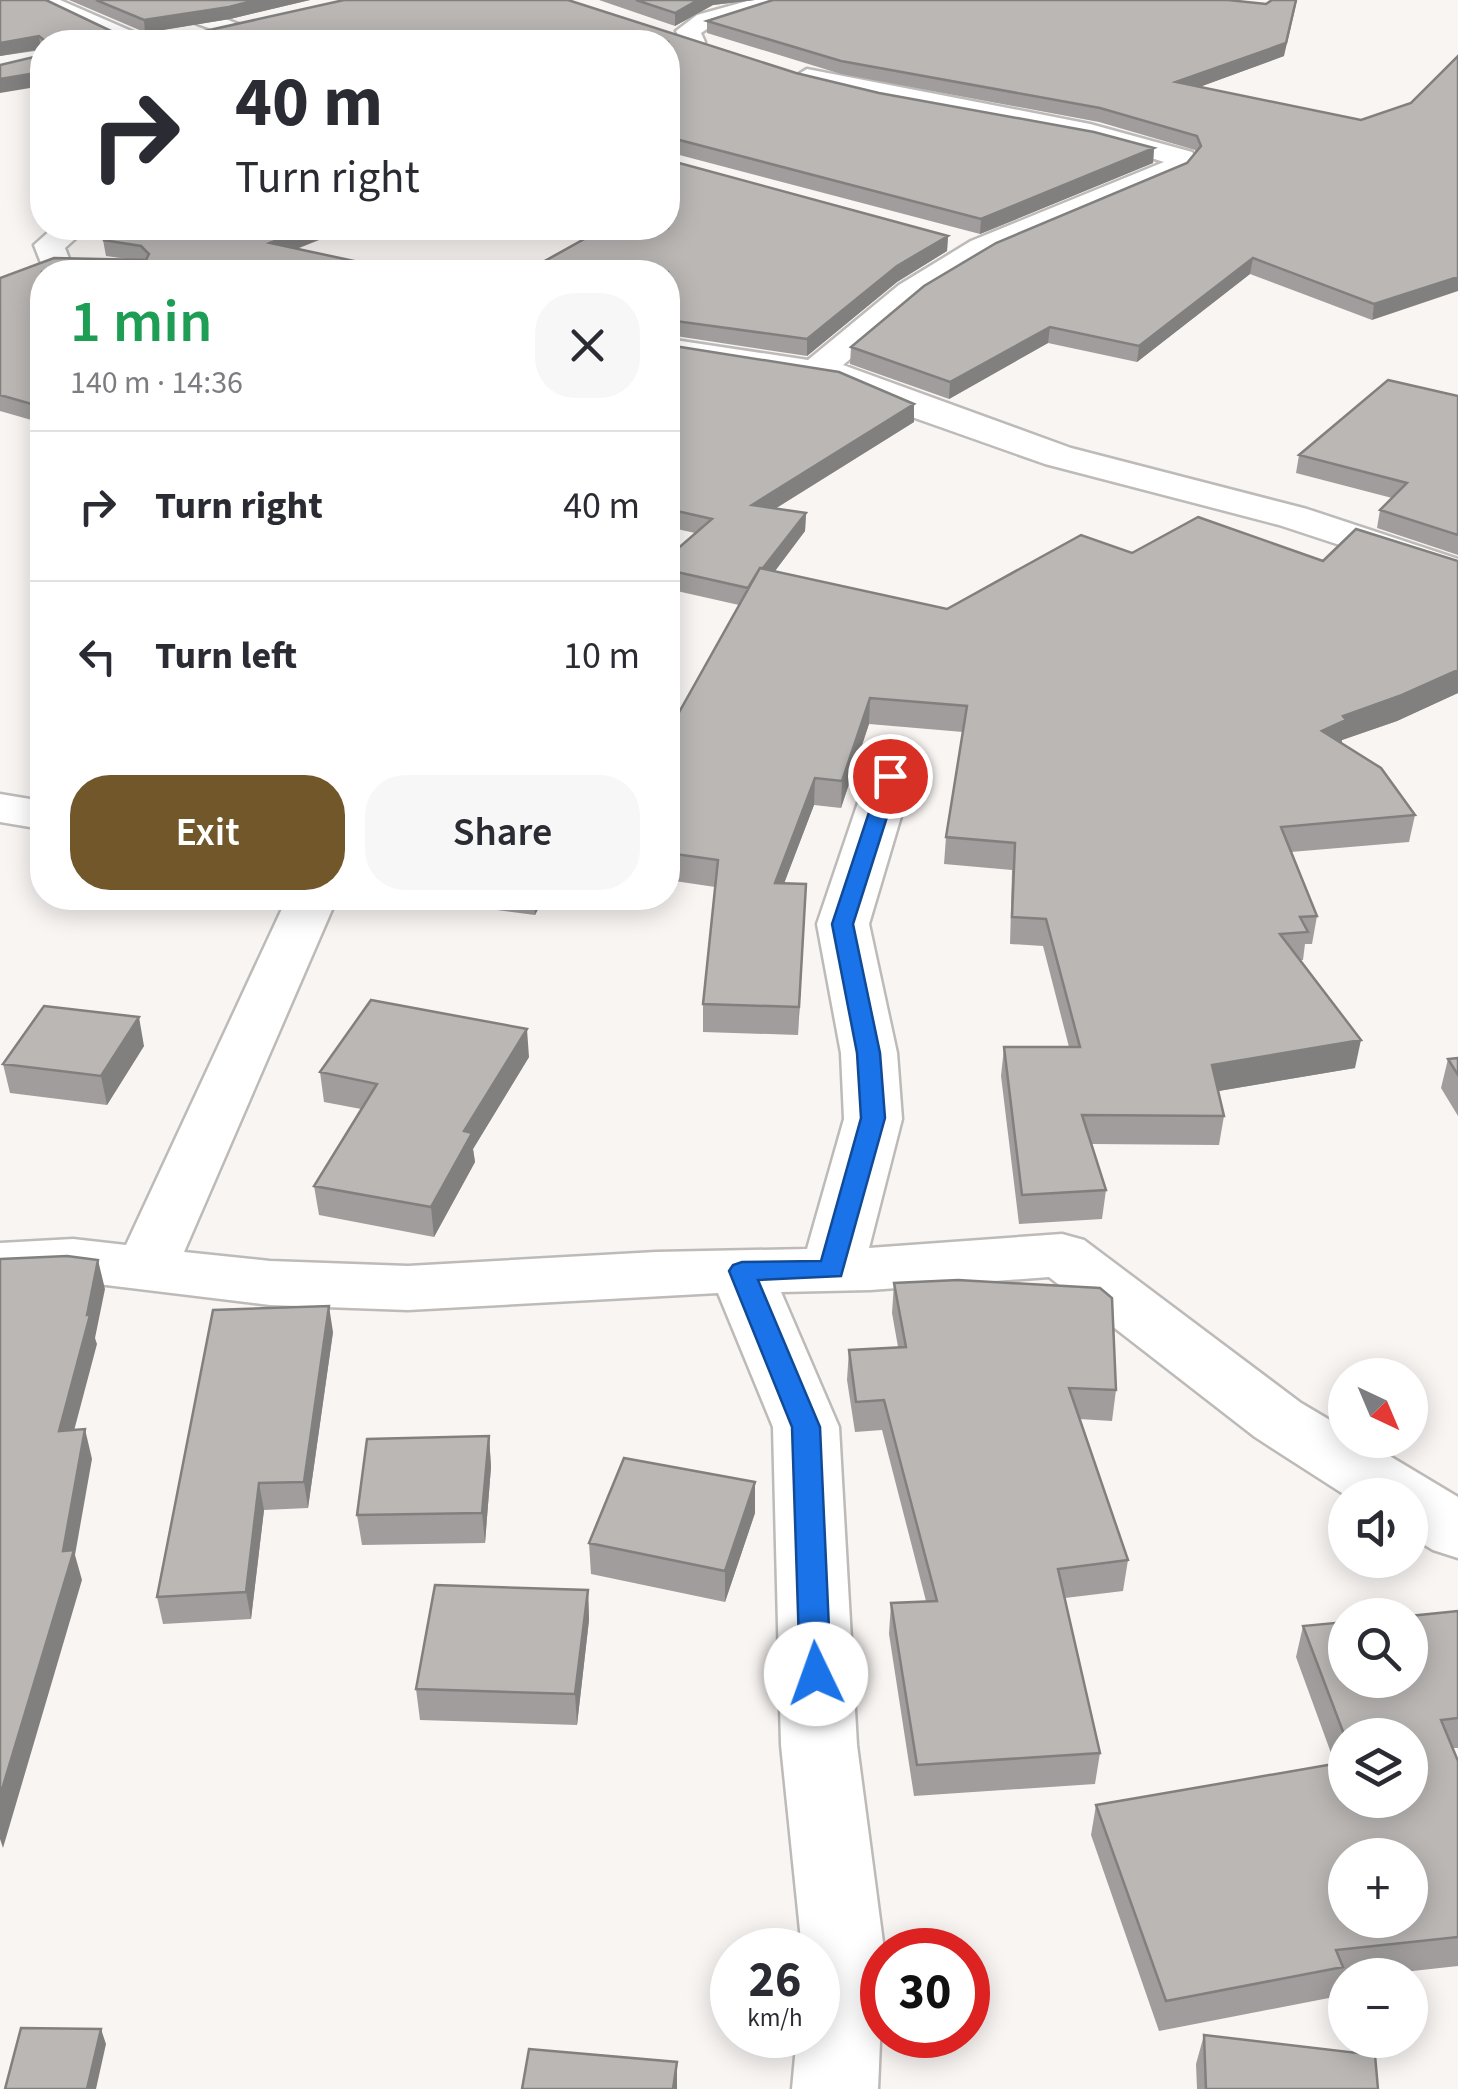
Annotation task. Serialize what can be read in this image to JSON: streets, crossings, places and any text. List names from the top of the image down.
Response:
{
  "north": "bottom right",
  "page": {
    "turn": ["40 m", "Turn right"],
    "heading": ["1 min", "140 m · 14:36"],
    "list": [
      {
        "name": "Turn right",
        "value": "40 m"
      },
      {
        "name": "Turn left",
        "value": "10 m"
      }
    ],
    "buttons": ["Exit", "Share"],
    "map_buttons": ["+", "−"],
    "speed": "26 km/h",
    "limit": "30"
  }
}
